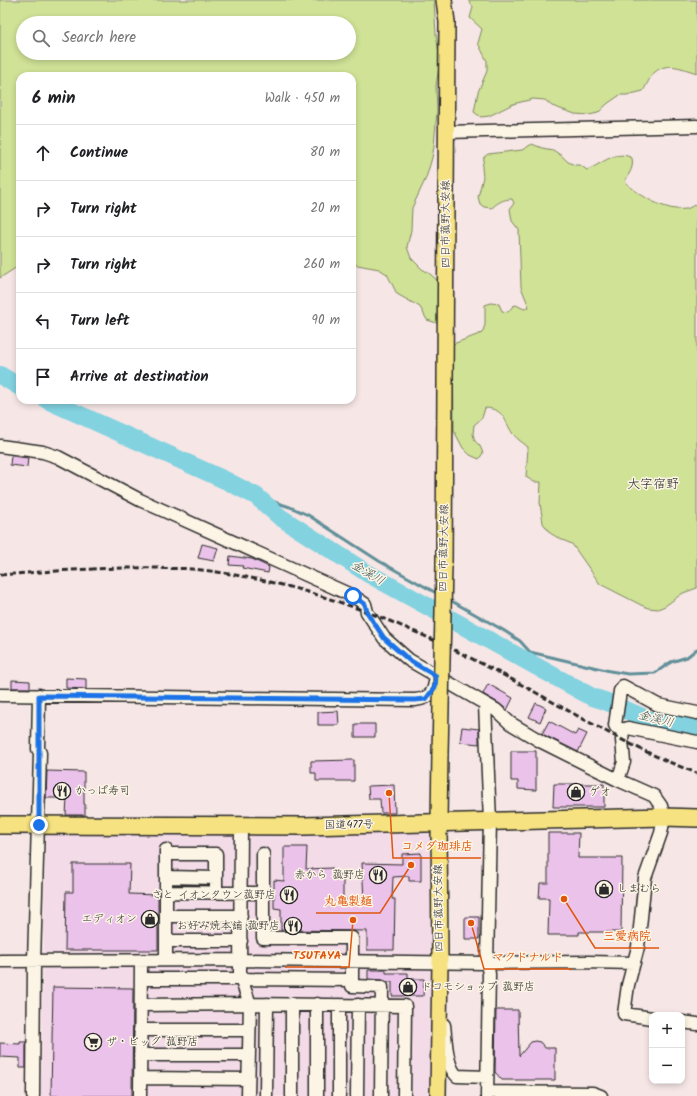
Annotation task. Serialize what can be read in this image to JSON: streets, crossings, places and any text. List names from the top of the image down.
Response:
{
  "streets": {
    "highway": ["国道477号"],
    "main road": ["四日市菰野大安線"]
  },
  "crossings": [
    ["四日市菰野大安線", "国道477号"]
  ],
  "districts": ["大字宿野"],
  "water": ["金溪川"],
  "places": {
    "restaurant": [
      "かっぱ寿司",
      "赤から 菰野店",
      "さと イオンタウン菰野店",
      "お好み焼本舗 菰野店"
    ],
    "shop": [
      "ゲオ",
      "しまむら",
      "エディオン",
      "ドコモショップ 菰野店"
    ],
    "other": [
      "コメダ珈琲店",
      "丸亀製麺",
      "三愛病院",
      "TSUTAYA",
      "マクドナルド"
    ],
    "supermarket": ["ザ・ビッグ 菰野店"]
  },
  "page": {
    "search": "Search here",
    "heading": ["6 min", "Walk · 450 m"],
    "list": [
      ["Continue", "80 m"],
      ["Turn right", "20 m"],
      ["Turn right", "260 m"],
      ["Turn left", "90 m"],
      "Arrive at destination"
    ],
    "map_buttons": ["+", "−"]
  }
}
